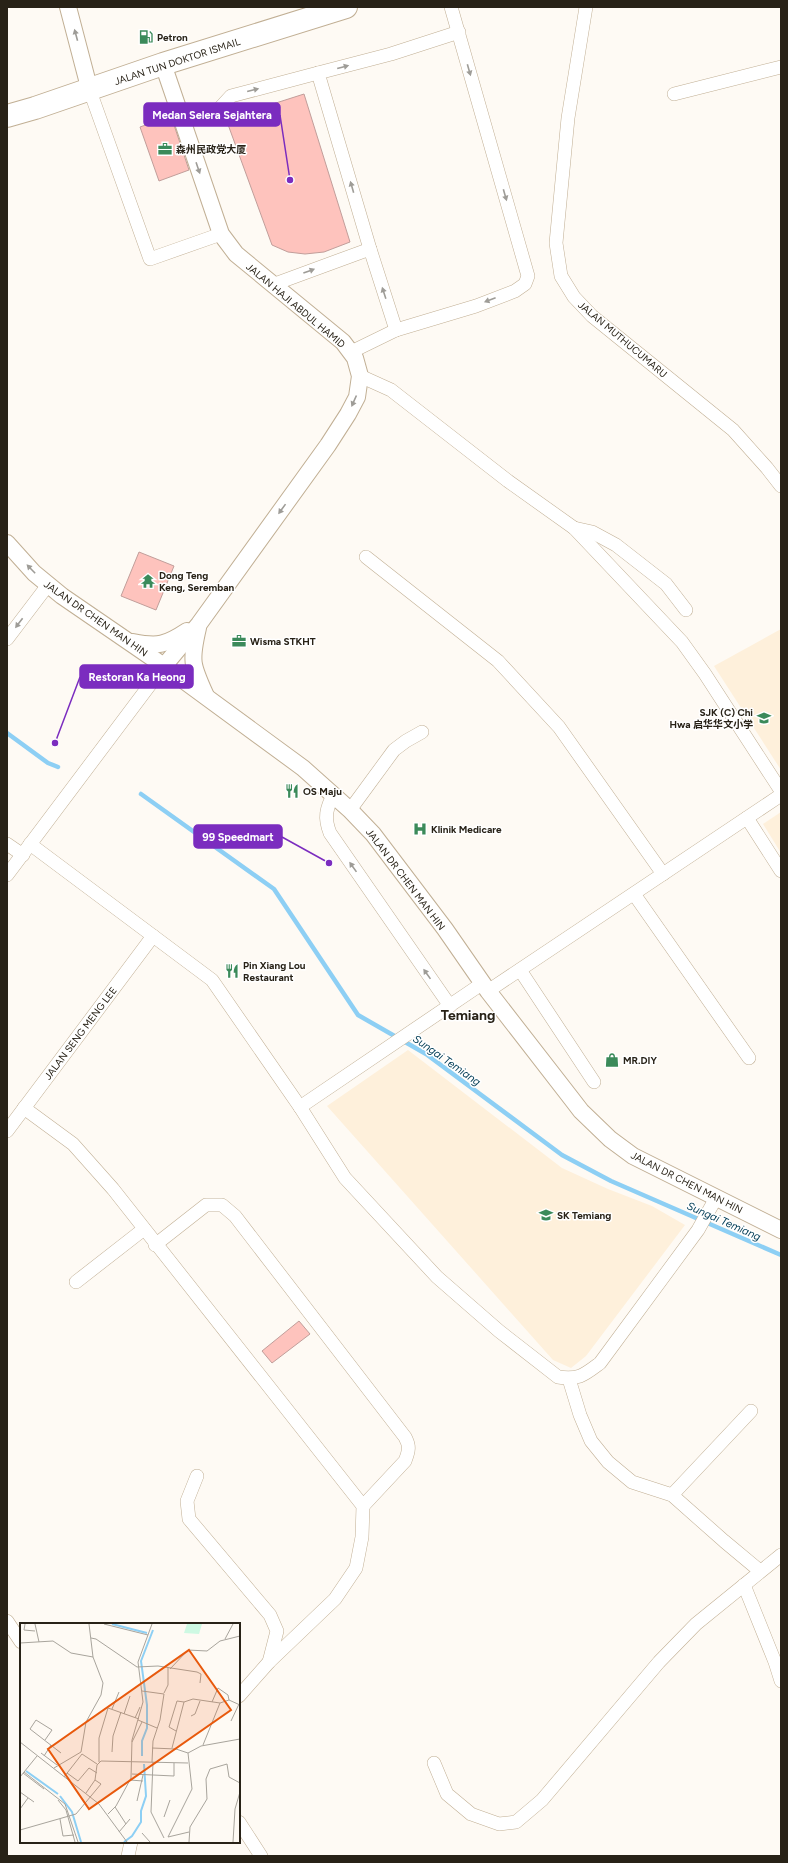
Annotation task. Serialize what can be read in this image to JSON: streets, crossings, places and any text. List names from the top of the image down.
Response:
{
  "streets": {
    "highway": ["JALAN TUN DOKTOR ISMAIL"],
    "street": [
      "JALAN HAJI ABDUL HAMID",
      "JALAN MUTHUCUMARU",
      "JALAN DR CHEN MAN HIN",
      "JALAN SENG MENG LEE"
    ]
  },
  "crossings": [
    ["JALAN TUN DOKTOR ISMAIL", "JALAN HAJI ABDUL HAMID"],
    ["JALAN HAJI ABDUL HAMID", "JALAN DR CHEN MAN HIN"]
  ],
  "one_way": ["JALAN HAJI ABDUL HAMID"],
  "districts": ["Temiang"],
  "water": ["Sungai Temiang"],
  "places": {
    "fuel station": ["Petron"],
    "office": ["森州民政党大厦", "Wisma STKHT"],
    "other": ["Medan Selera Sejahtera", "Restoran Ka Heong", "99 Speedmart"],
    "temple": ["Dong Teng Keng, Seremban"],
    "school or university": ["SJK (C) Chi Hwa 启华华文小学", "SK Temiang"],
    "restaurant": ["OS Maju", "Pin Xiang Lou Restaurant"],
    "hospital": ["Klinik Medicare"],
    "shop": ["MR.DIY"]
  }
}
